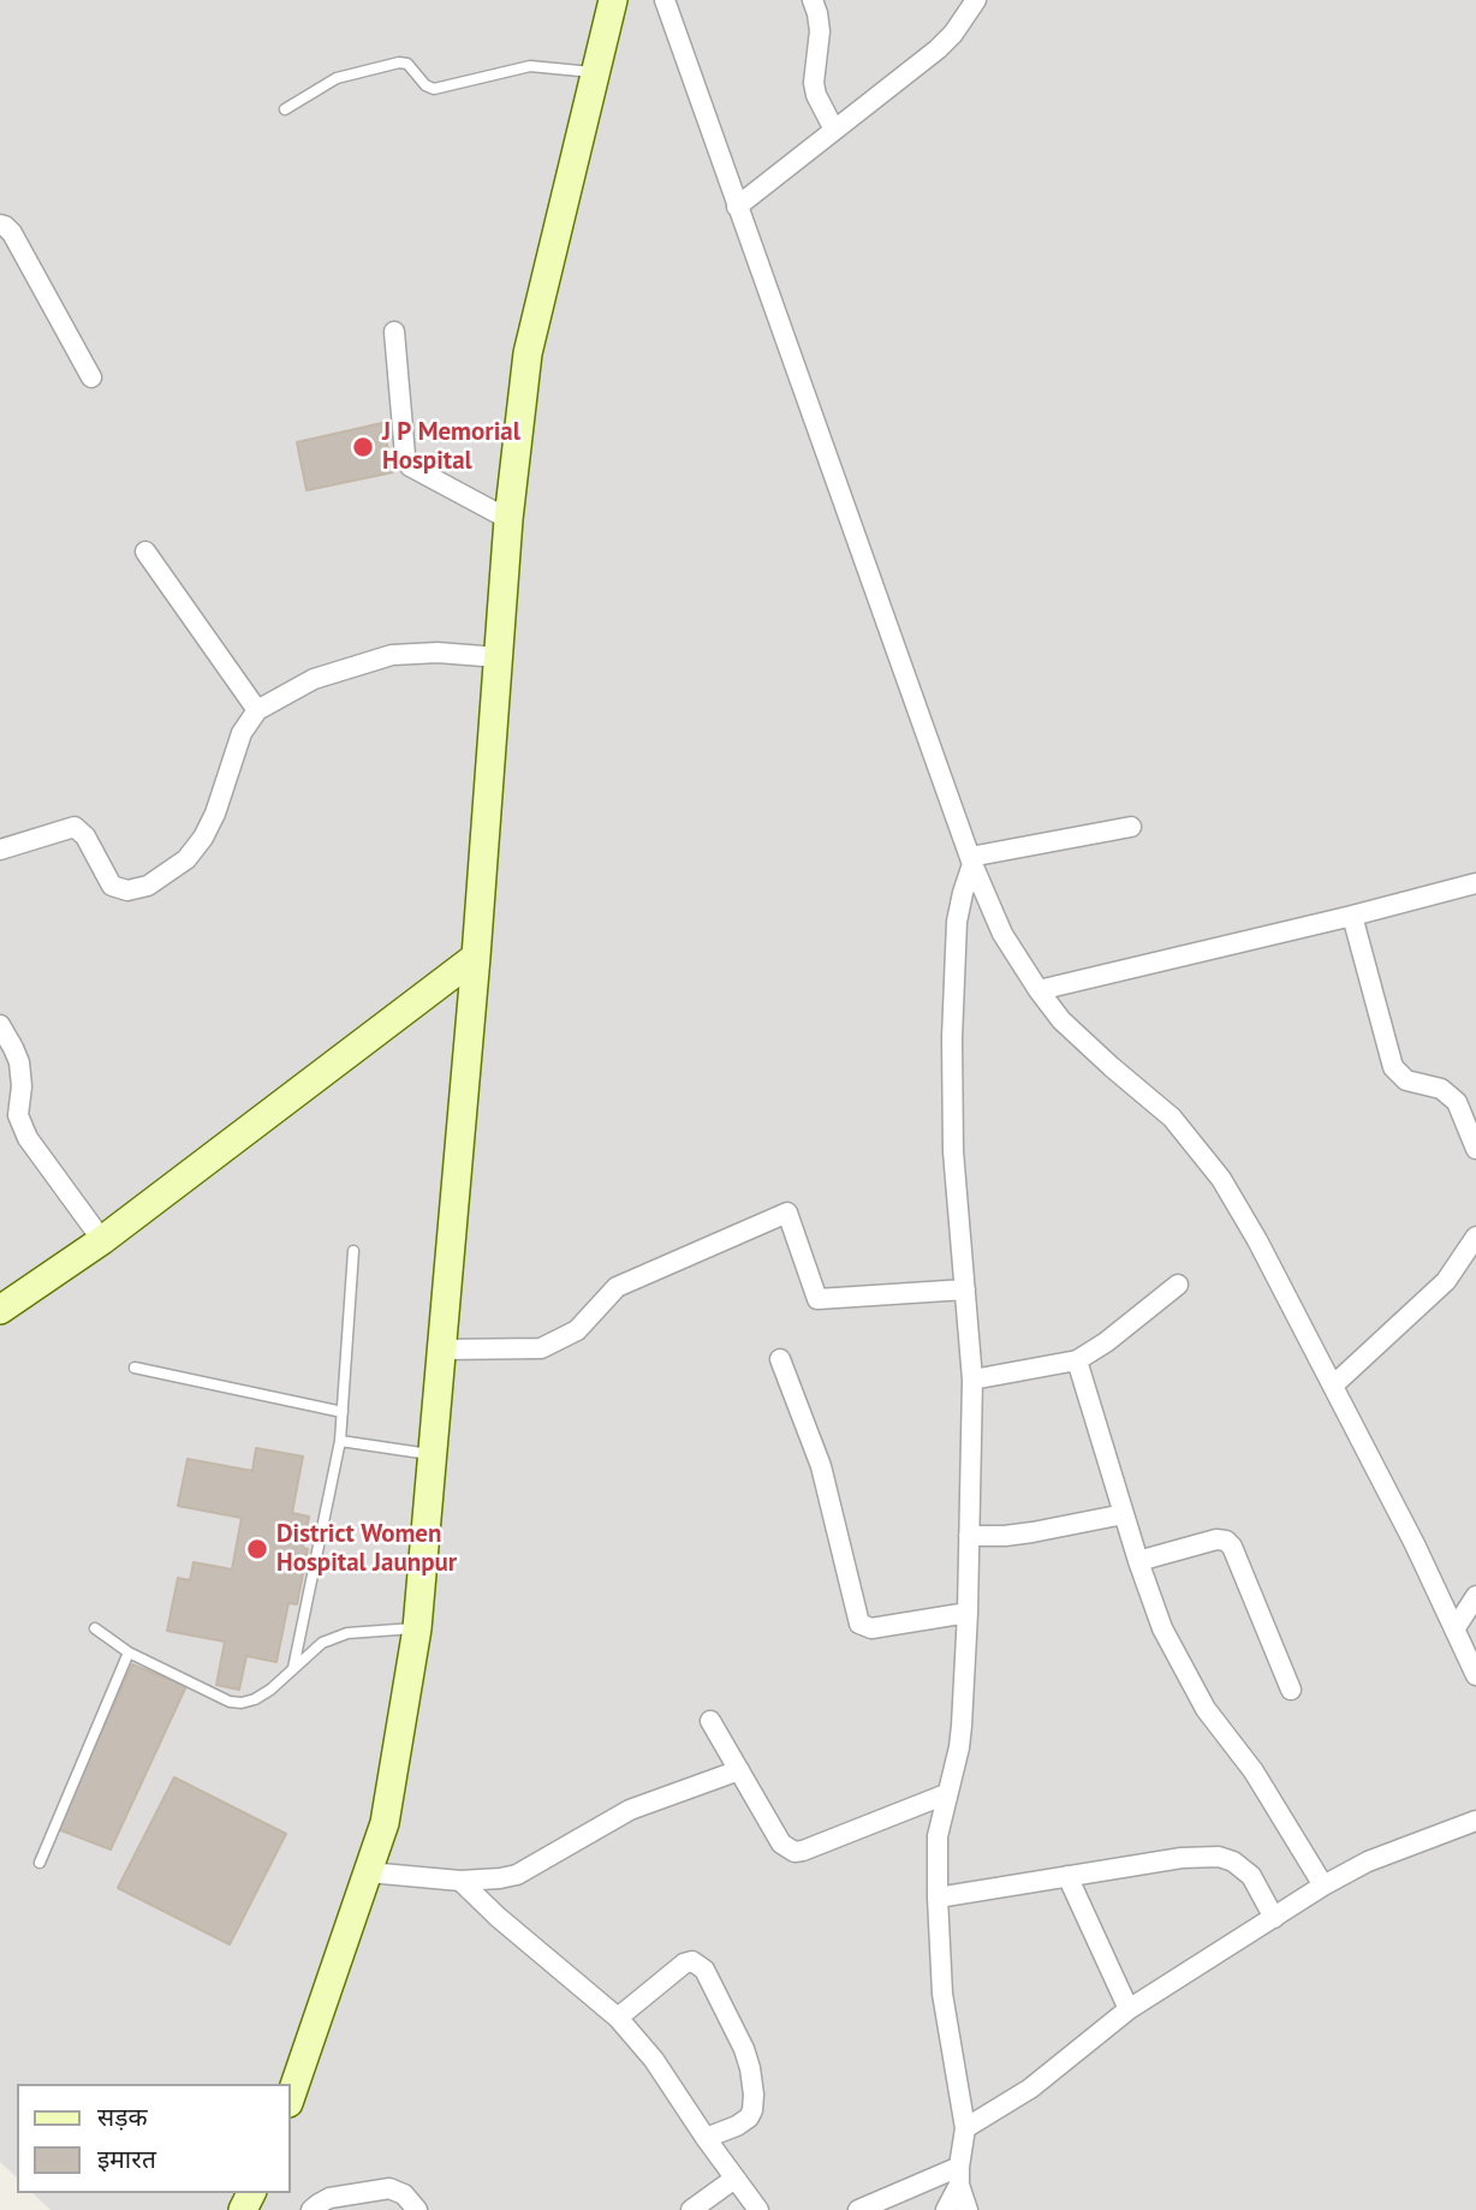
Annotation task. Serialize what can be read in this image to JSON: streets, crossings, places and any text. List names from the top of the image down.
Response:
{
  "places": ["J P Memorial Hospital", "District Women Hospital Jaunpur"],
  "legend": ["सड़क", "इमारत"]
}
